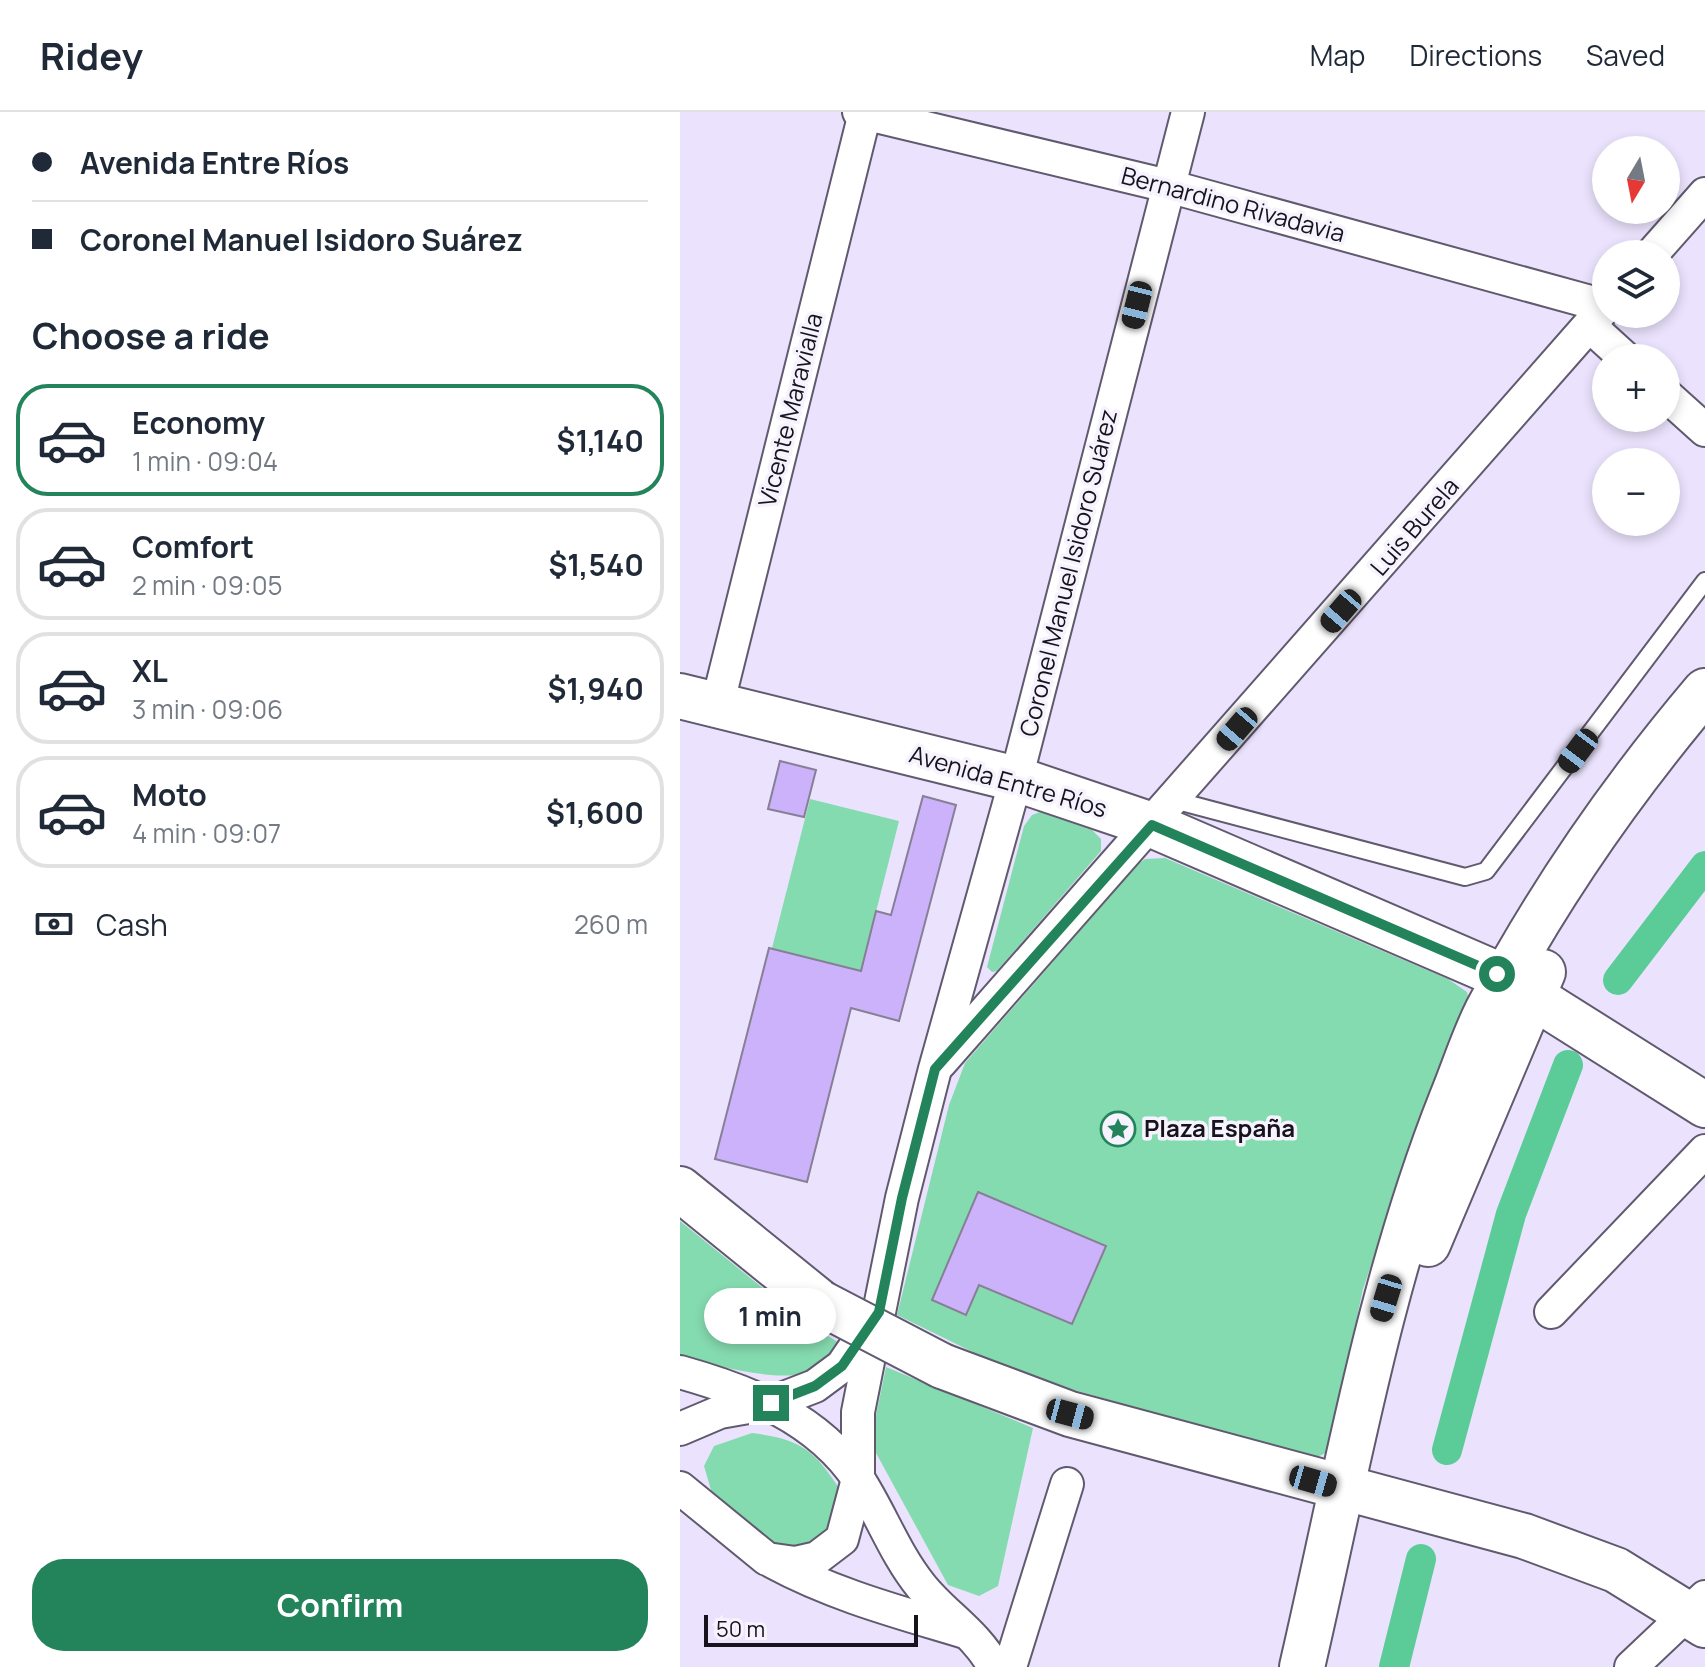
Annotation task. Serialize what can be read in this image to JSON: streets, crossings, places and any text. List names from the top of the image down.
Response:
{
  "streets": {
    "main road": ["Avenida Entre Ríos"],
    "street": [
      "Bernardino Rivadavia",
      "Vicente Maravialla",
      "Luis Burela",
      "Coronel Manuel Isidoro Suárez"
    ]
  },
  "crossings": [
    ["Bernardino Rivadavia", "Vicente Maravialla"],
    ["Bernardino Rivadavia", "Coronel Manuel Isidoro Suárez"],
    ["Vicente Maravialla", "Avenida Entre Ríos"],
    ["Luis Burela", "Coronel Manuel Isidoro Suárez"],
    ["Luis Burela", "Avenida Entre Ríos"],
    ["Coronel Manuel Isidoro Suárez", "Avenida Entre Ríos"]
  ],
  "places": {
    "place": ["Plaza España"]
  },
  "scale_bar": "50 m",
  "north": "bottom",
  "page": {
    "header": "Ridey",
    "nav": ["Map", "Directions", "Saved"],
    "banner": ["Avenida Entre Ríos", "Coronel Manuel Isidoro Suárez"],
    "map_buttons": ["+", "−"],
    "heading": "Choose a ride",
    "list": [
      {
        "name": "Economy",
        "note": "1 min · 09:04",
        "value": "$1,140"
      },
      {
        "name": "Comfort",
        "note": "2 min · 09:05",
        "value": "$1,540"
      },
      {
        "name": "XL",
        "note": "3 min · 09:06",
        "value": "$1,940"
      },
      {
        "name": "Moto",
        "note": "4 min · 09:07",
        "value": "$1,600"
      }
    ],
    "pay": ["Cash", "260 m"],
    "bubble": "1 min",
    "buttons": "Confirm",
    "scale": "50 m"
  }
}
